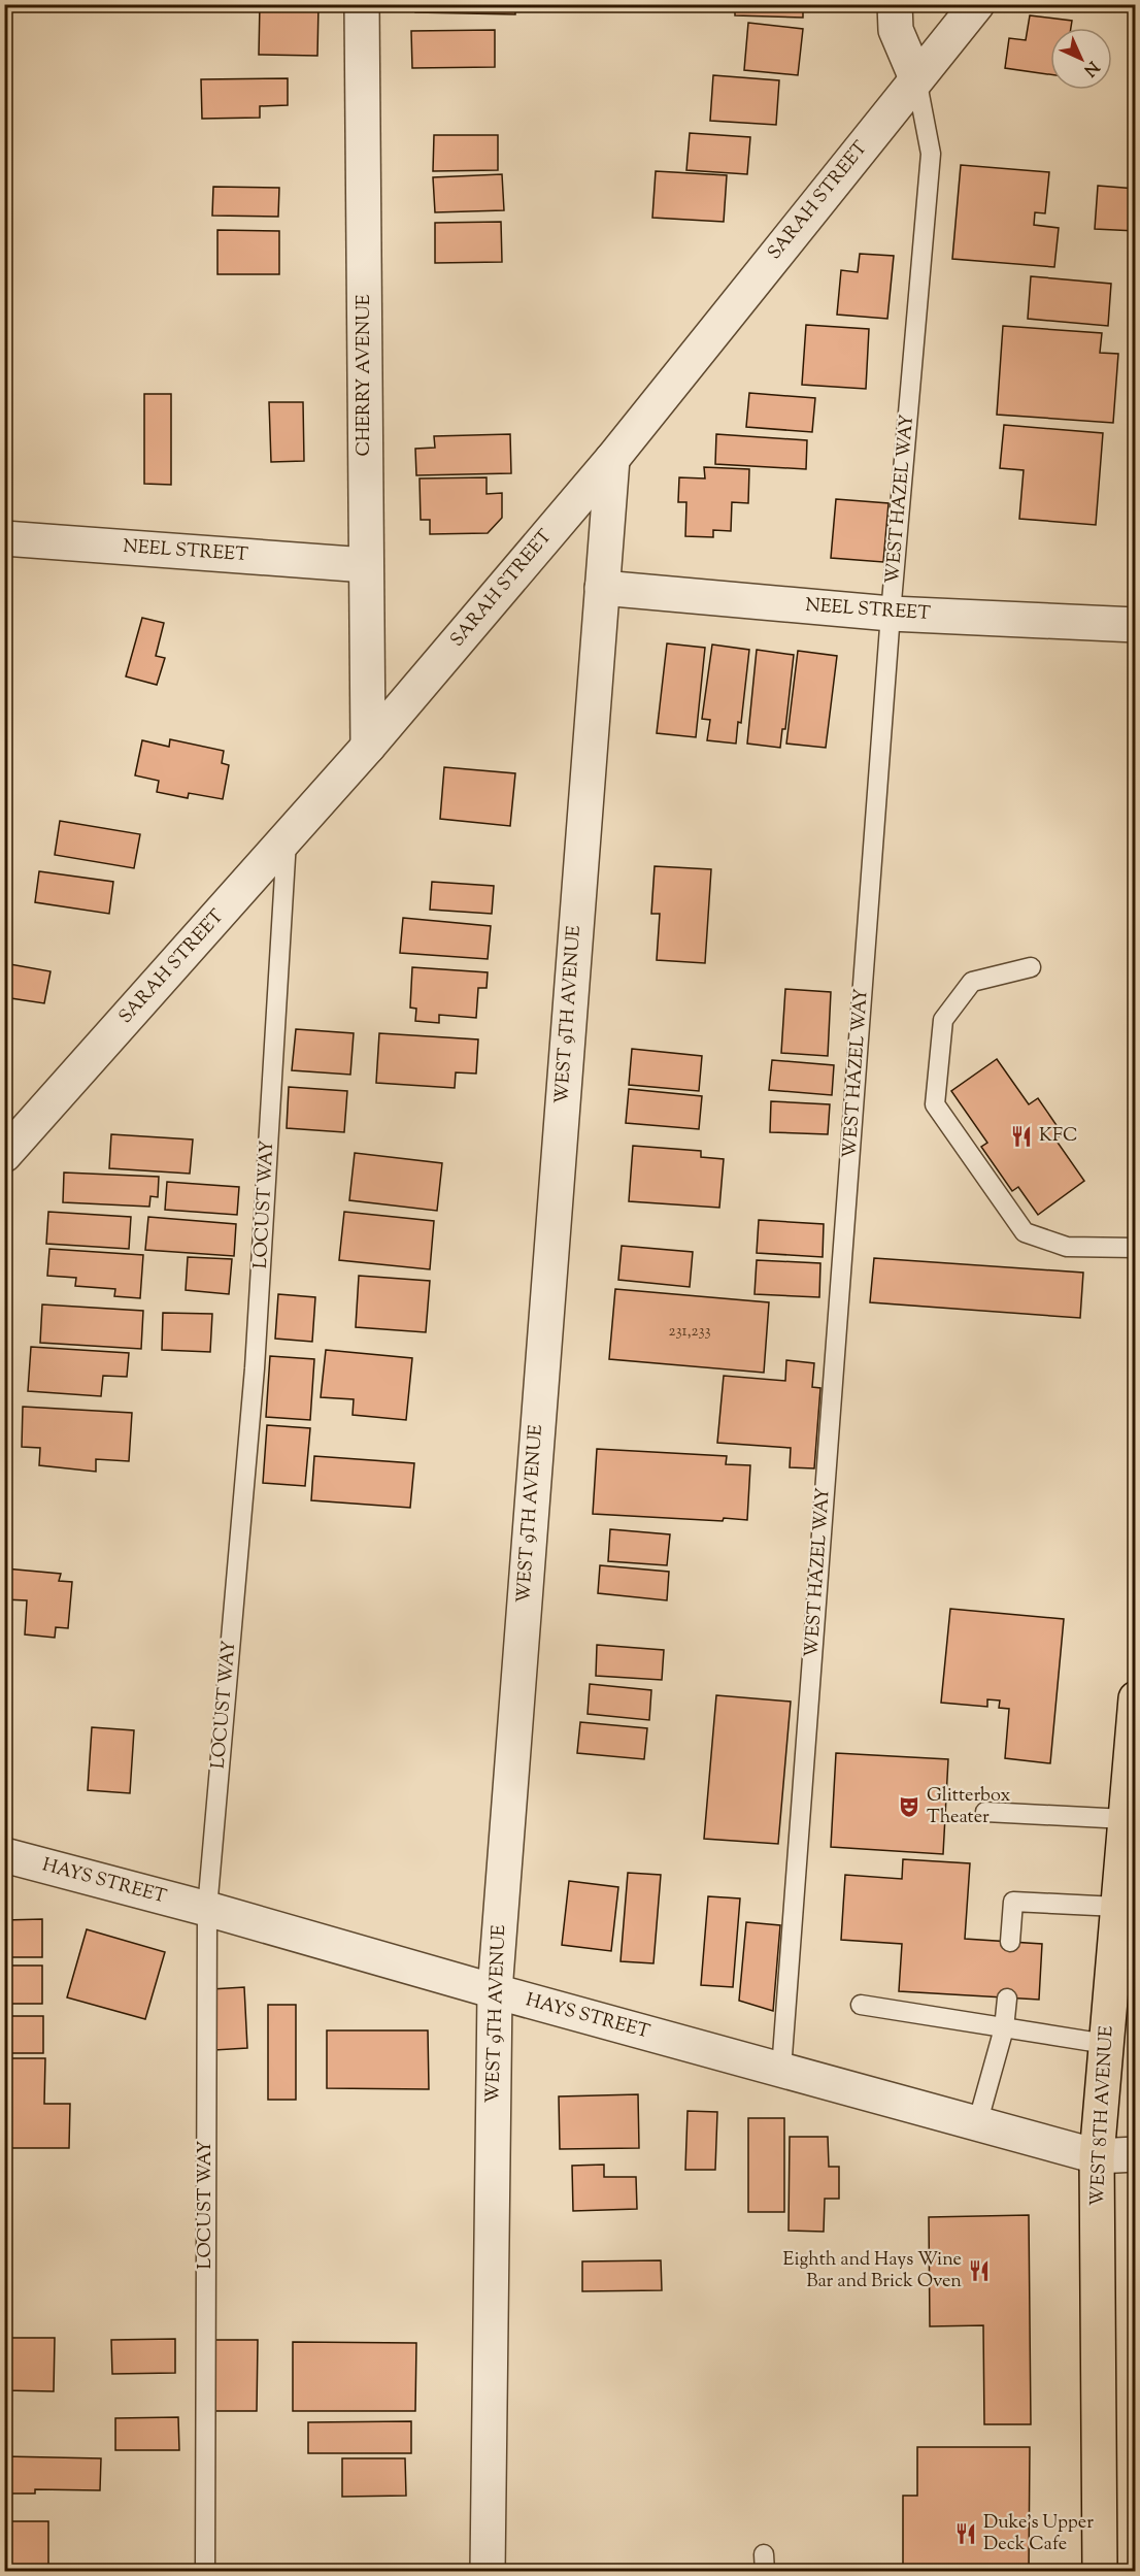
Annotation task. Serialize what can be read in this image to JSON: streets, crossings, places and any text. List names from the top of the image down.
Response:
{
  "streets": {
    "main road": ["WEST 8TH AVENUE"],
    "street": [
      "SARAH STREET",
      "CHERRY AVENUE",
      "NEEL STREET",
      "WEST 9TH AVENUE",
      "HAYS STREET"
    ],
    "lane": ["WEST HAZEL WAY", "LOCUST WAY"]
  },
  "crossings": [
    ["SARAH STREET", "CHERRY AVENUE"],
    ["SARAH STREET", "WEST HAZEL WAY"],
    ["SARAH STREET", "WEST 9TH AVENUE"],
    ["SARAH STREET", "LOCUST WAY"],
    ["CHERRY AVENUE", "NEEL STREET"],
    ["WEST HAZEL WAY", "NEEL STREET"],
    ["WEST HAZEL WAY", "HAYS STREET"],
    ["NEEL STREET", "WEST 9TH AVENUE"],
    ["WEST 9TH AVENUE", "HAYS STREET"],
    ["LOCUST WAY", "HAYS STREET"],
    ["HAYS STREET", "WEST 8TH AVENUE"]
  ],
  "places": {
    "restaurant": ["KFC", "Eighth and Hays Wine Bar and Brick Oven", "Duke's Upper Deck Cafe"],
    "theatre": ["Glitterbox Theater"]
  },
  "house_numbers": ["231,233"],
  "north": "bottom right"
}
